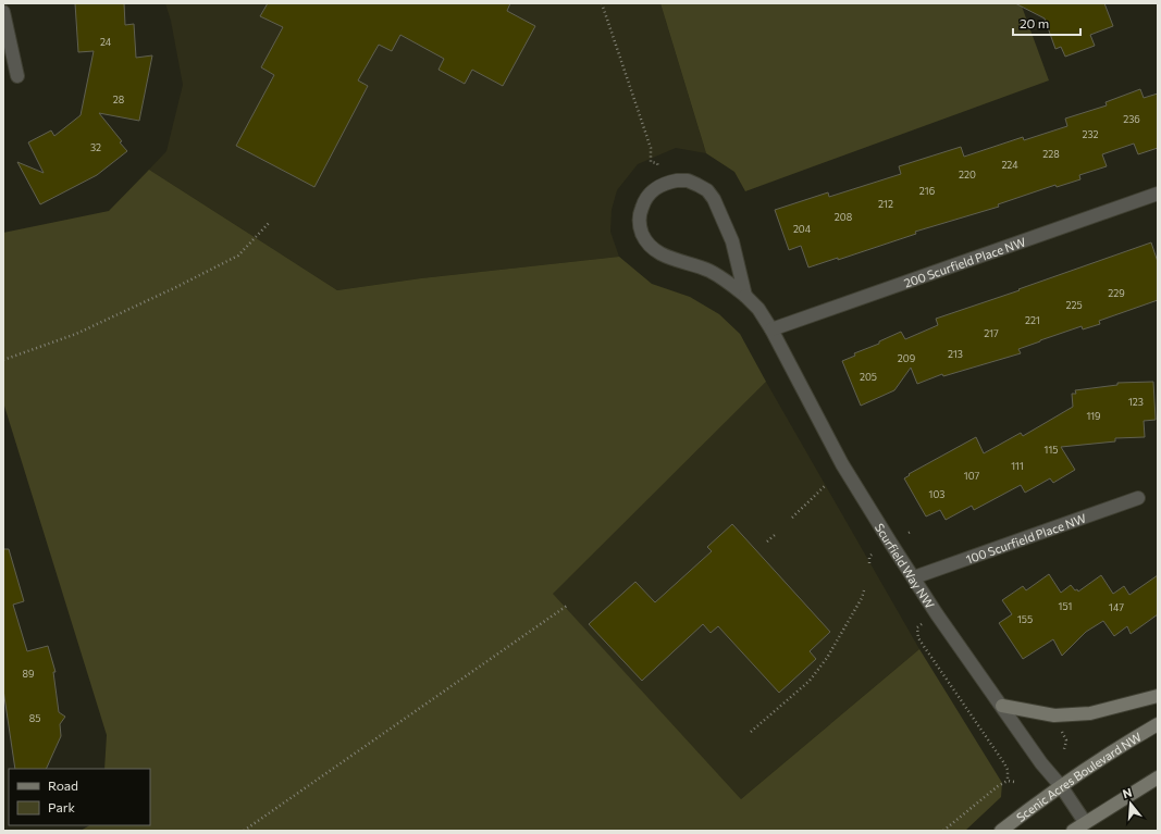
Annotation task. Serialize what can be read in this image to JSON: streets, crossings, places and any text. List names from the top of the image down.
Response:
{
  "streets": {
    "street": [
      "200 Scurfield Place NW",
      "100 Scurfield Place NW",
      "Scurfield Way NW",
      "Scenic Acres Boulevard NW"
    ]
  },
  "crossings": [
    ["200 Scurfield Place NW", "Scurfield Way NW"],
    ["100 Scurfield Place NW", "Scurfield Way NW"],
    ["Scurfield Way NW", "Scenic Acres Boulevard NW"]
  ],
  "house_numbers": [
    "24",
    "28",
    "236",
    "232",
    "32",
    "228",
    "224",
    "220",
    "216",
    "212",
    "208",
    "204",
    "229",
    "225",
    "221",
    "217",
    "213",
    "209",
    "205",
    "123",
    "119",
    "115",
    "111",
    "107",
    "103",
    "151",
    "147",
    "155",
    "89",
    "85"
  ],
  "legend": ["Road", "Park"],
  "scale_bar": "20 m",
  "north": "top"
}
